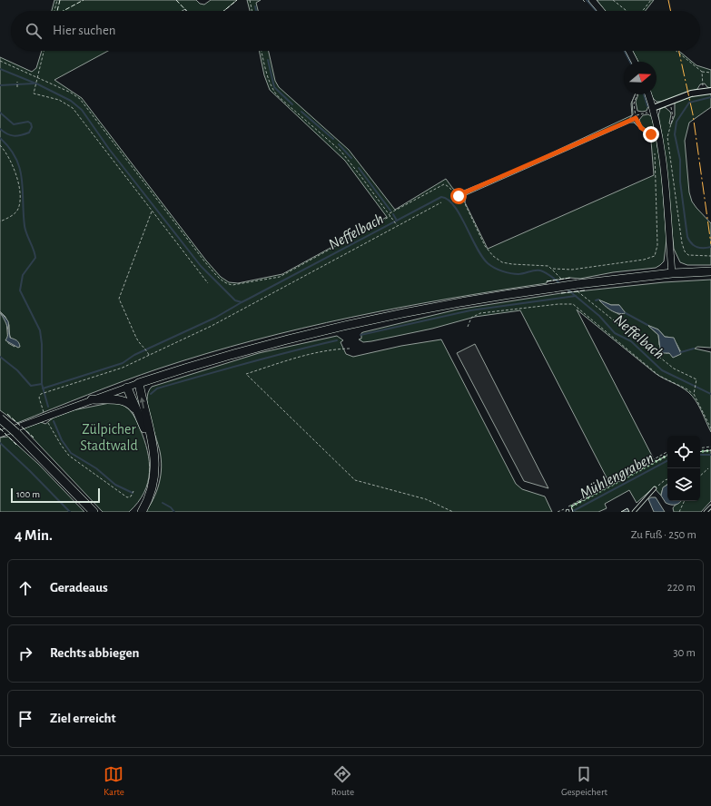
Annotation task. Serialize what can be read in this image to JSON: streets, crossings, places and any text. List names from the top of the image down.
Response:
{
  "water": ["Neffelbach", "Mühlengraben"],
  "parks": ["Zülpicher Stadtwald"],
  "scale_bar": "100 m",
  "north": "right",
  "page": {
    "search": "Hier suchen",
    "scale": "100 m",
    "heading": ["4 Min.", "Zu Fuß · 250 m"],
    "list": [
      ["Geradeaus", "220 m"],
      ["Rechts abbiegen", "30 m"],
      "Ziel erreicht"
    ],
    "nav": ["Karte", "Route", "Gespeichert"]
  }
}
